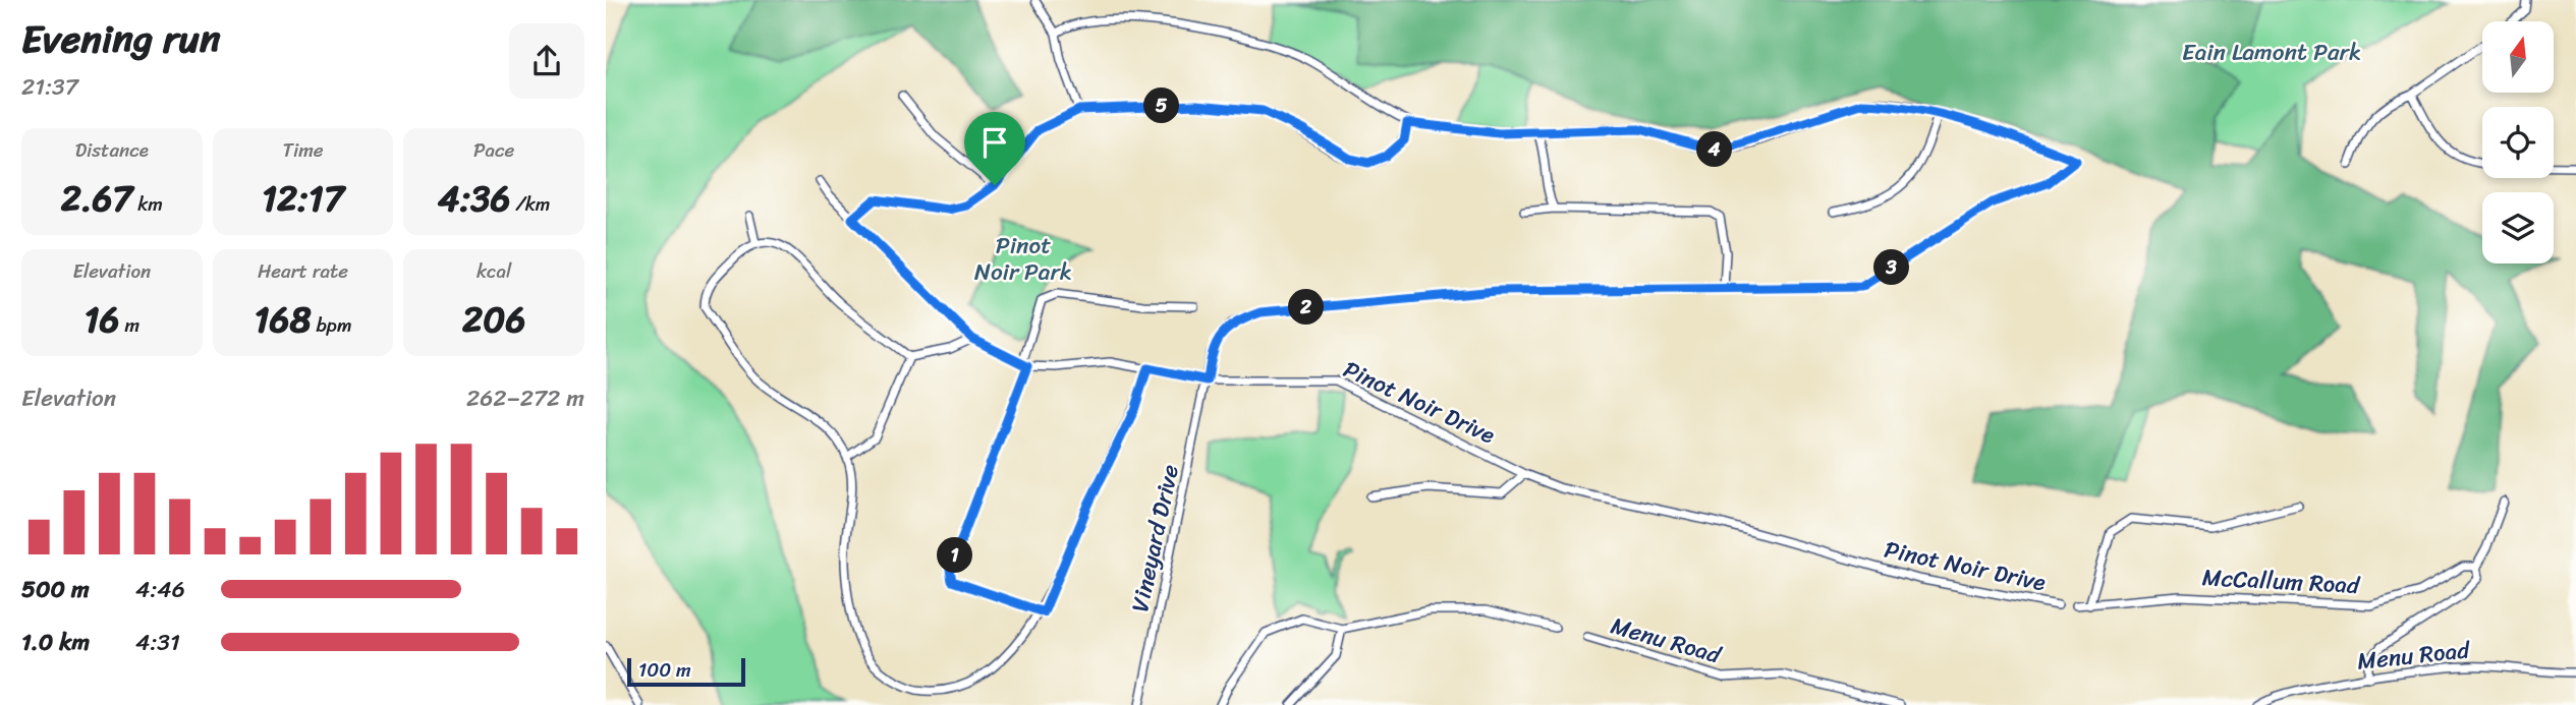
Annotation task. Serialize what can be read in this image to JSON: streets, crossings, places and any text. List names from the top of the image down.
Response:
{
  "streets": {
    "street": [
      "Pinot Noir Drive",
      "Vineyard Drive",
      "McCallum Road",
      "Menu Road"
    ]
  },
  "crossings": [
    ["Pinot Noir Drive", "Vineyard Drive"]
  ],
  "parks": ["Eain Lamont Park", "Pinot Noir Park"],
  "scale_bar": "100 m",
  "north": "top",
  "page": {
    "heading": ["Evening run", "21:37"],
    "pins": [
      "5",
      "4",
      "3",
      "2",
      "1"
    ],
    "stats": [
      ["Distance", "2.67 km"],
      ["Time", "12:17"],
      ["Pace", "4:36 /km"],
      ["Elevation", "16 m"],
      ["Heart rate", "168 bpm"],
      ["kcal", "206"]
    ],
    "chart": ["Elevation", "262–272 m"],
    "list": [
      {
        "name": "500 m",
        "note": "4:46"
      },
      {
        "name": "1.0 km",
        "note": "4:31"
      }
    ],
    "scale": "100 m"
  }
}
